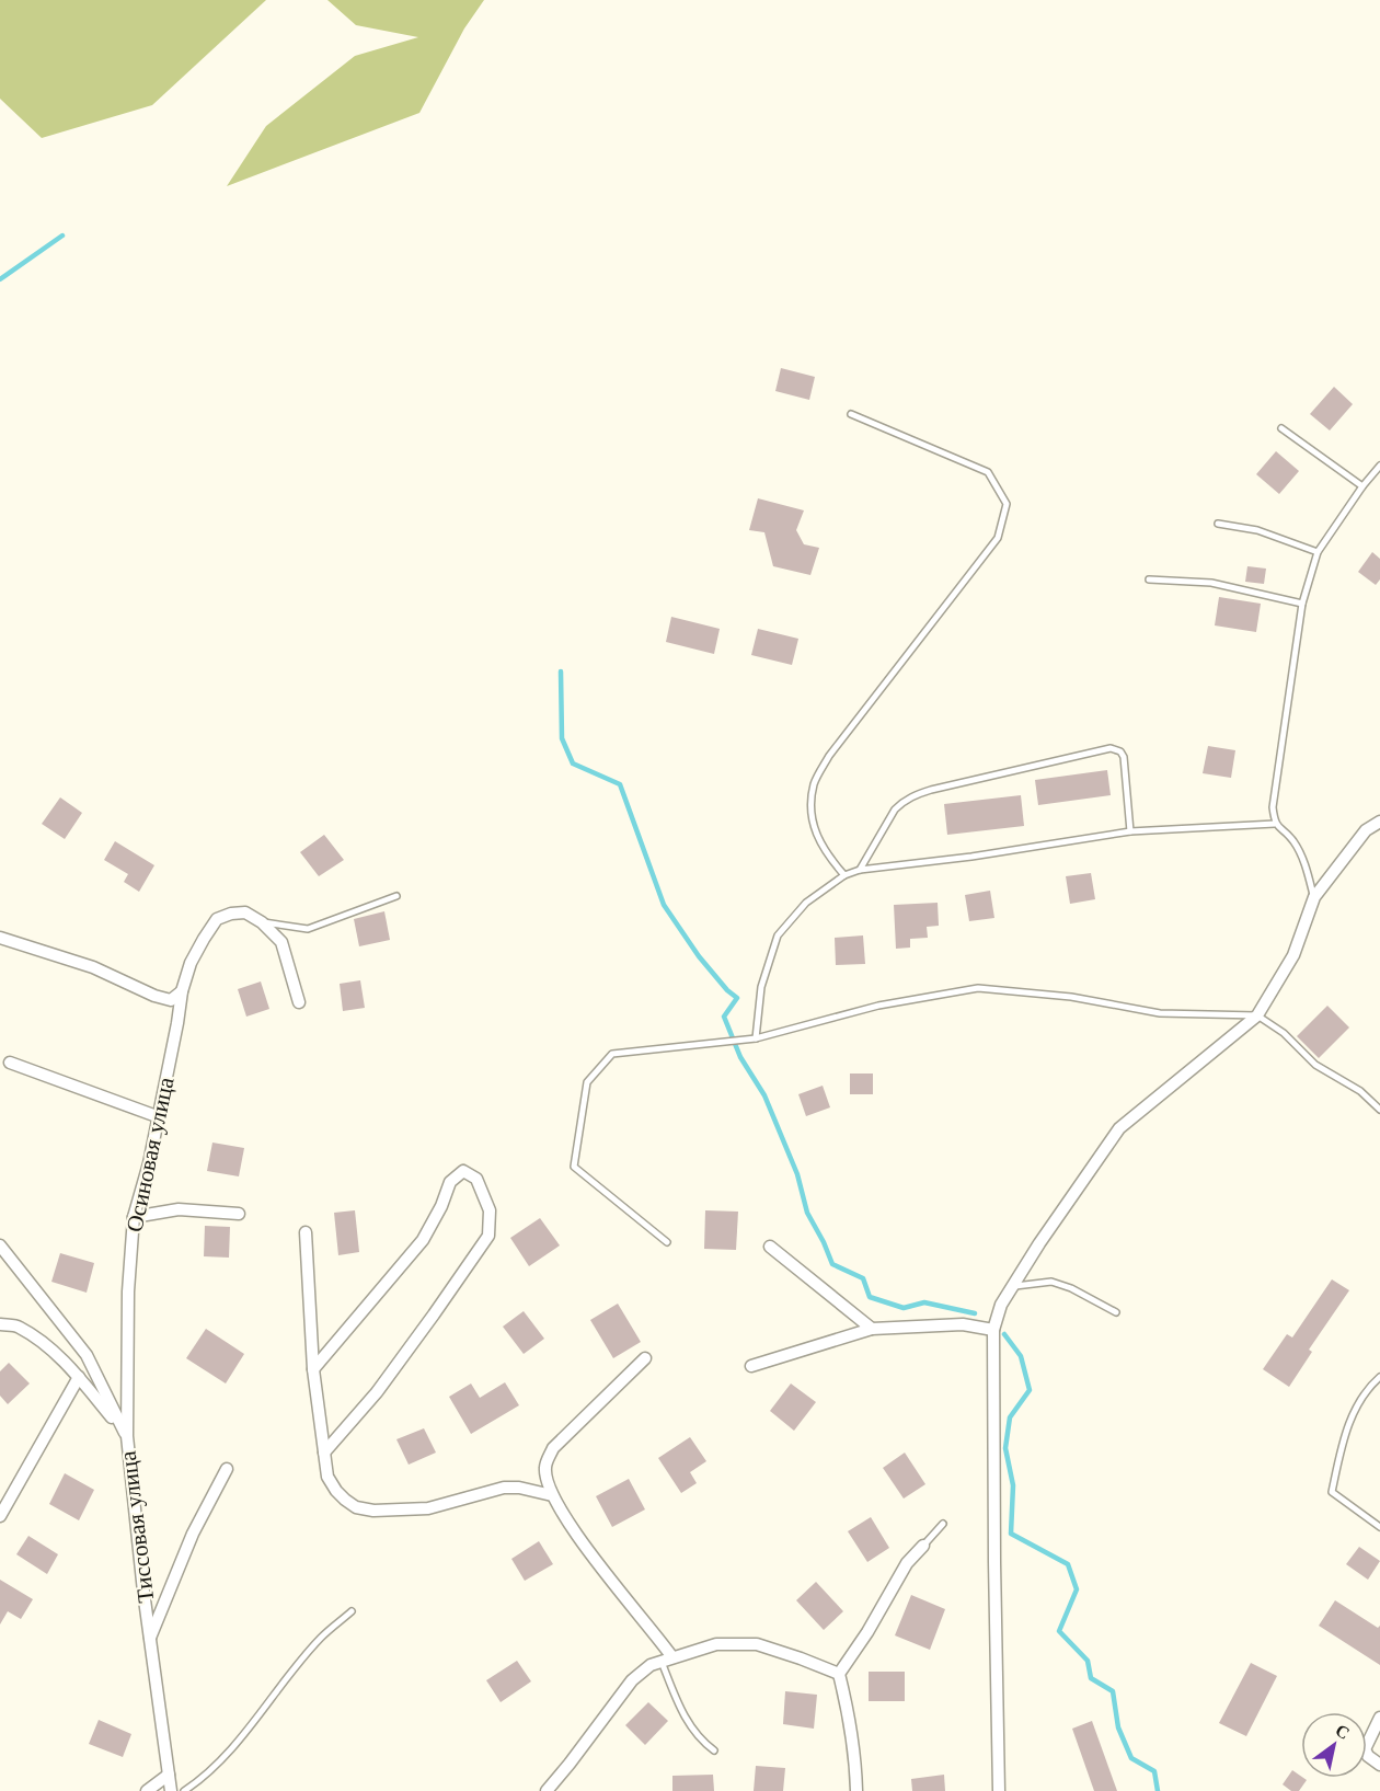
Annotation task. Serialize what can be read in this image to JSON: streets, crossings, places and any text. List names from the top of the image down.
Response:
{
  "streets": {
    "street": ["Осиновая улица", "Тиссовая улица"]
  },
  "crossings": [
    ["Осиновая улица", "Тиссовая улица"]
  ],
  "north": "top right"
}
